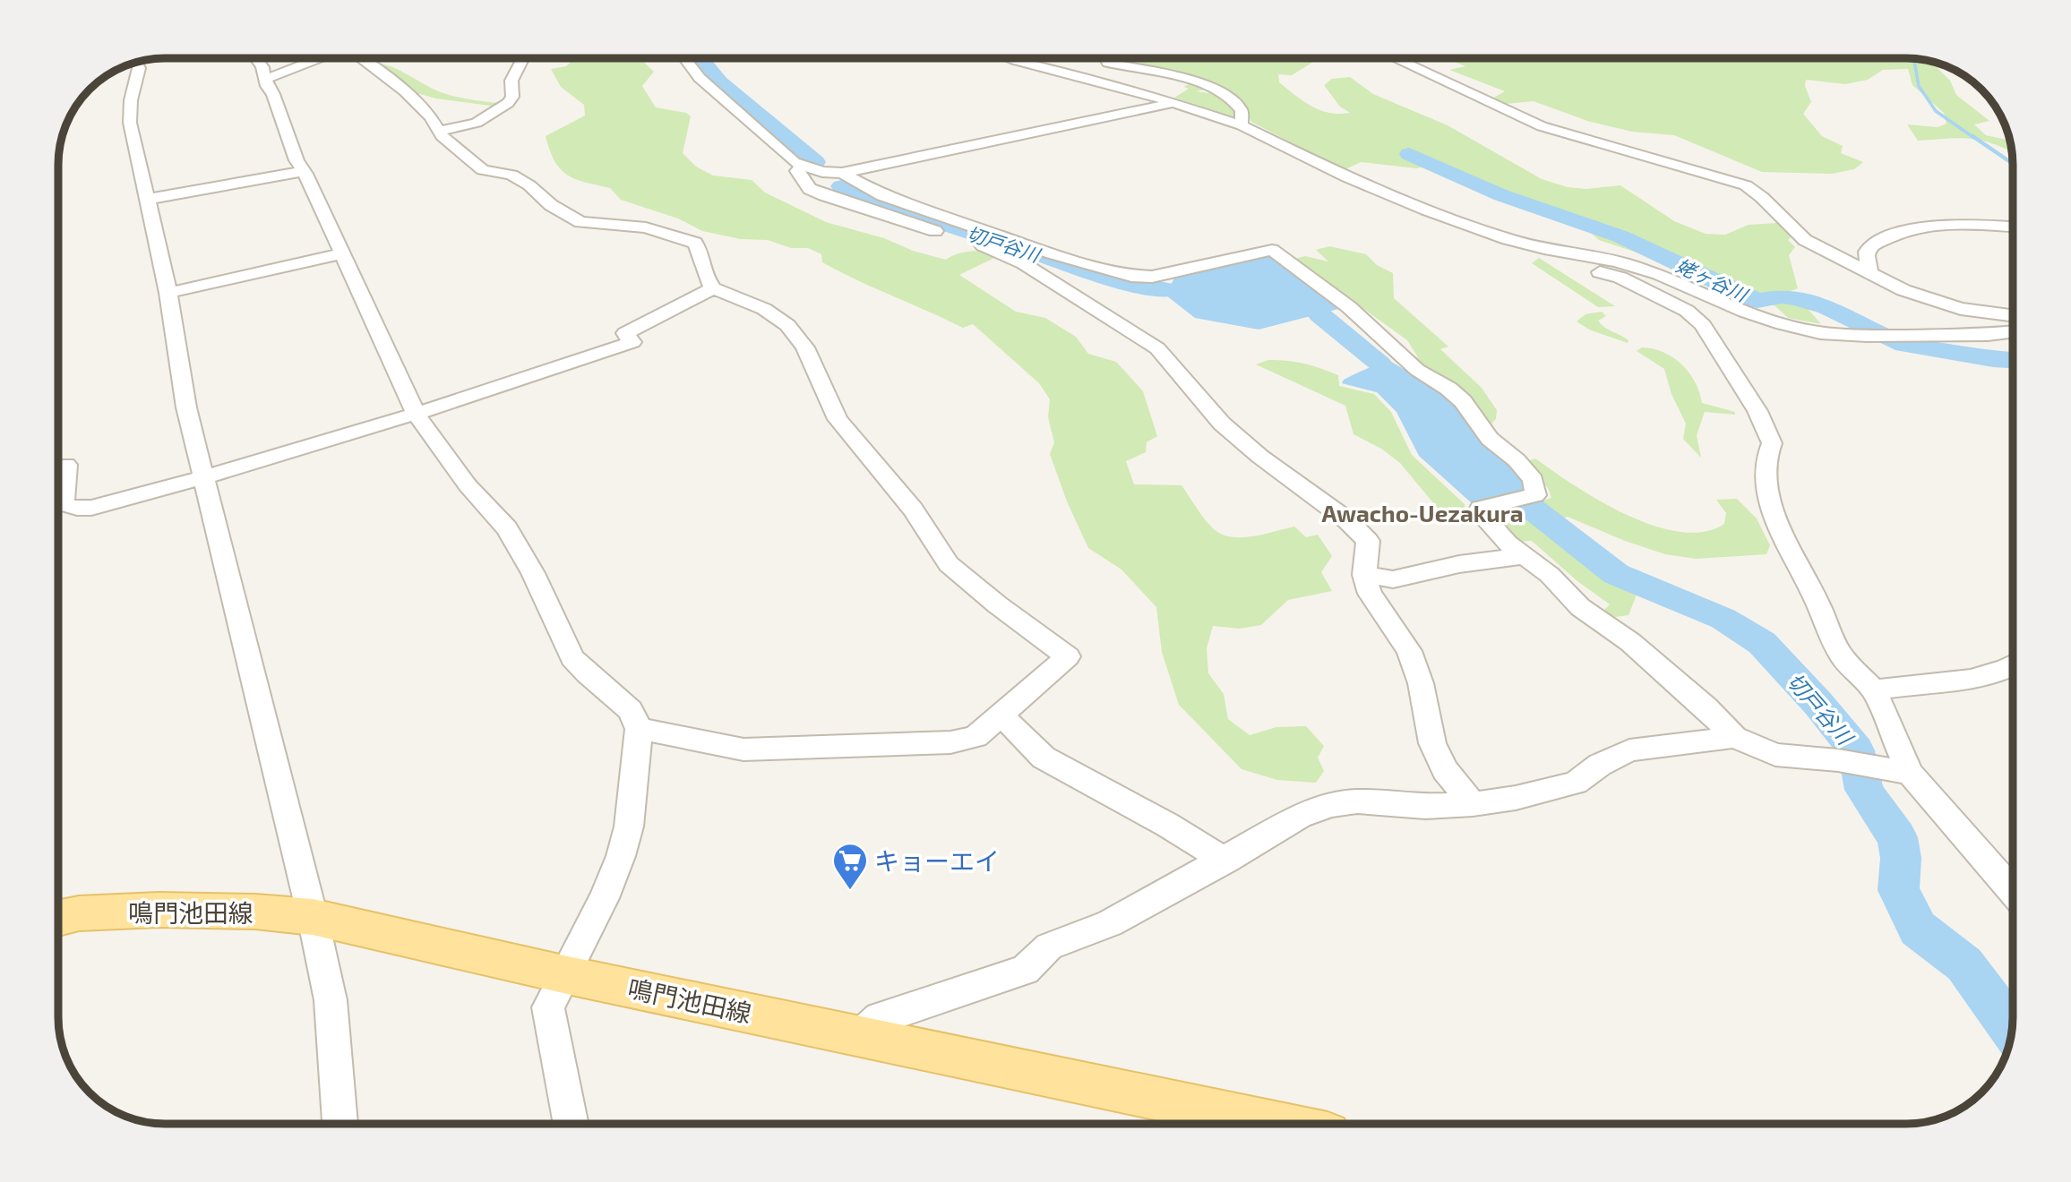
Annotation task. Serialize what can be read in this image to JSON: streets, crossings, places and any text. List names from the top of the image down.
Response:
{
  "streets": {
    "main road": ["鳴門池田線"]
  },
  "districts": ["Awacho-Uezakura"],
  "water": ["切戸谷川", "姥ヶ谷川"],
  "places": {
    "supermarket": ["キョーエイ"]
  }
}
